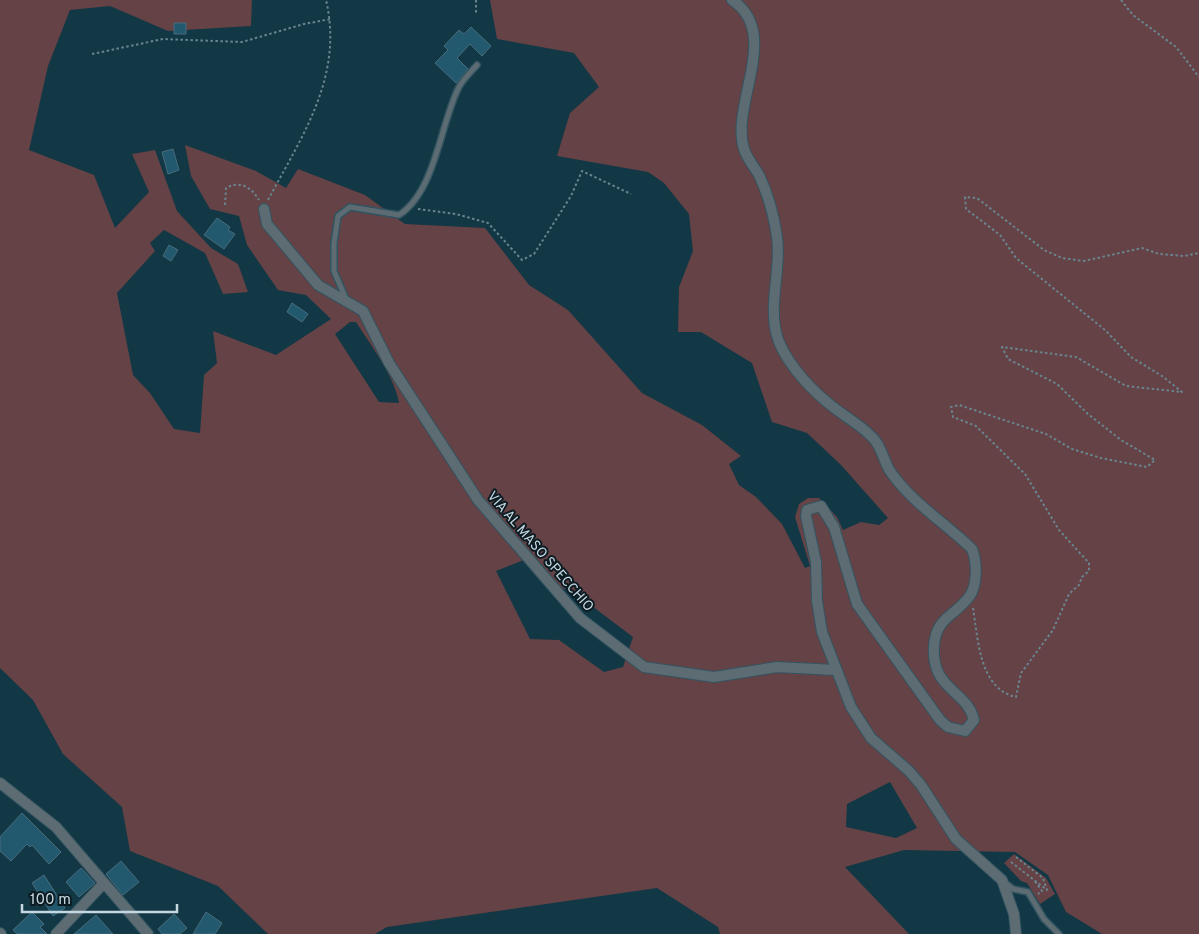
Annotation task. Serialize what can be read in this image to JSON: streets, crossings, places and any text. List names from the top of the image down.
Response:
{
  "streets": {
    "street": ["VIA AL MASO SPECCHIO"]
  },
  "scale_bar": "100 m"
}
